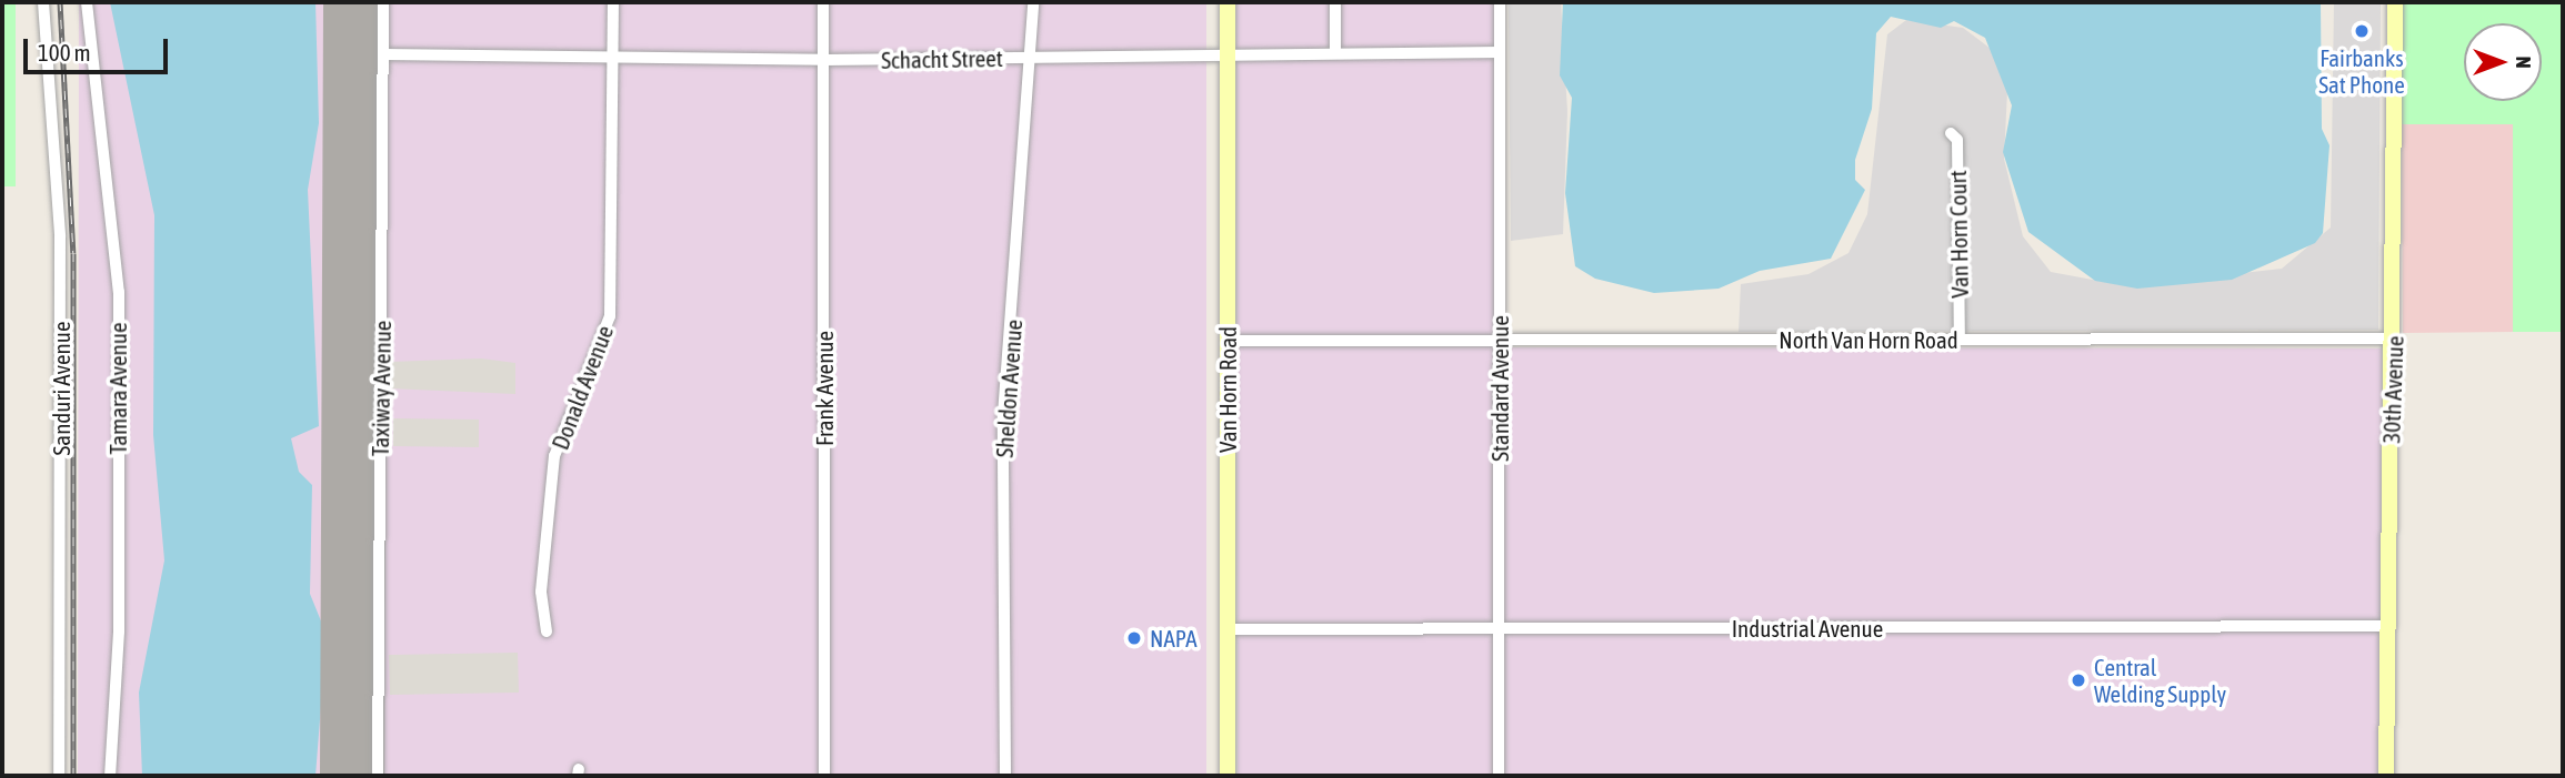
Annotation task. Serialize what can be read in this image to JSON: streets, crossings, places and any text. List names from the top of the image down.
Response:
{
  "streets": {
    "main road": ["Van Horn Road", "30th Avenue"],
    "street": [
      "Schacht Street",
      "Van Horn Court",
      "North Van Horn Road",
      "Donald Avenue",
      "Sanduri Avenue",
      "Tamara Avenue",
      "Taxiway Avenue",
      "Frank Avenue",
      "Sheldon Avenue",
      "Standard Avenue",
      "Industrial Avenue"
    ]
  },
  "crossings": [
    ["Schacht Street", "Donald Avenue"],
    ["Schacht Street", "Taxiway Avenue"],
    ["Schacht Street", "Frank Avenue"],
    ["Schacht Street", "Sheldon Avenue"],
    ["Schacht Street", "Standard Avenue"],
    ["Schacht Street", "Van Horn Road"],
    ["Van Horn Court", "North Van Horn Road"],
    ["North Van Horn Road", "Standard Avenue"],
    ["North Van Horn Road", "Van Horn Road"],
    ["North Van Horn Road", "30th Avenue"],
    ["Standard Avenue", "Industrial Avenue"],
    ["Van Horn Road", "Industrial Avenue"],
    ["30th Avenue", "Industrial Avenue"]
  ],
  "places": ["Fairbanks Sat Phone", "NAPA", "Central Welding Supply"],
  "scale_bar": "100 m",
  "north": "right"
}
